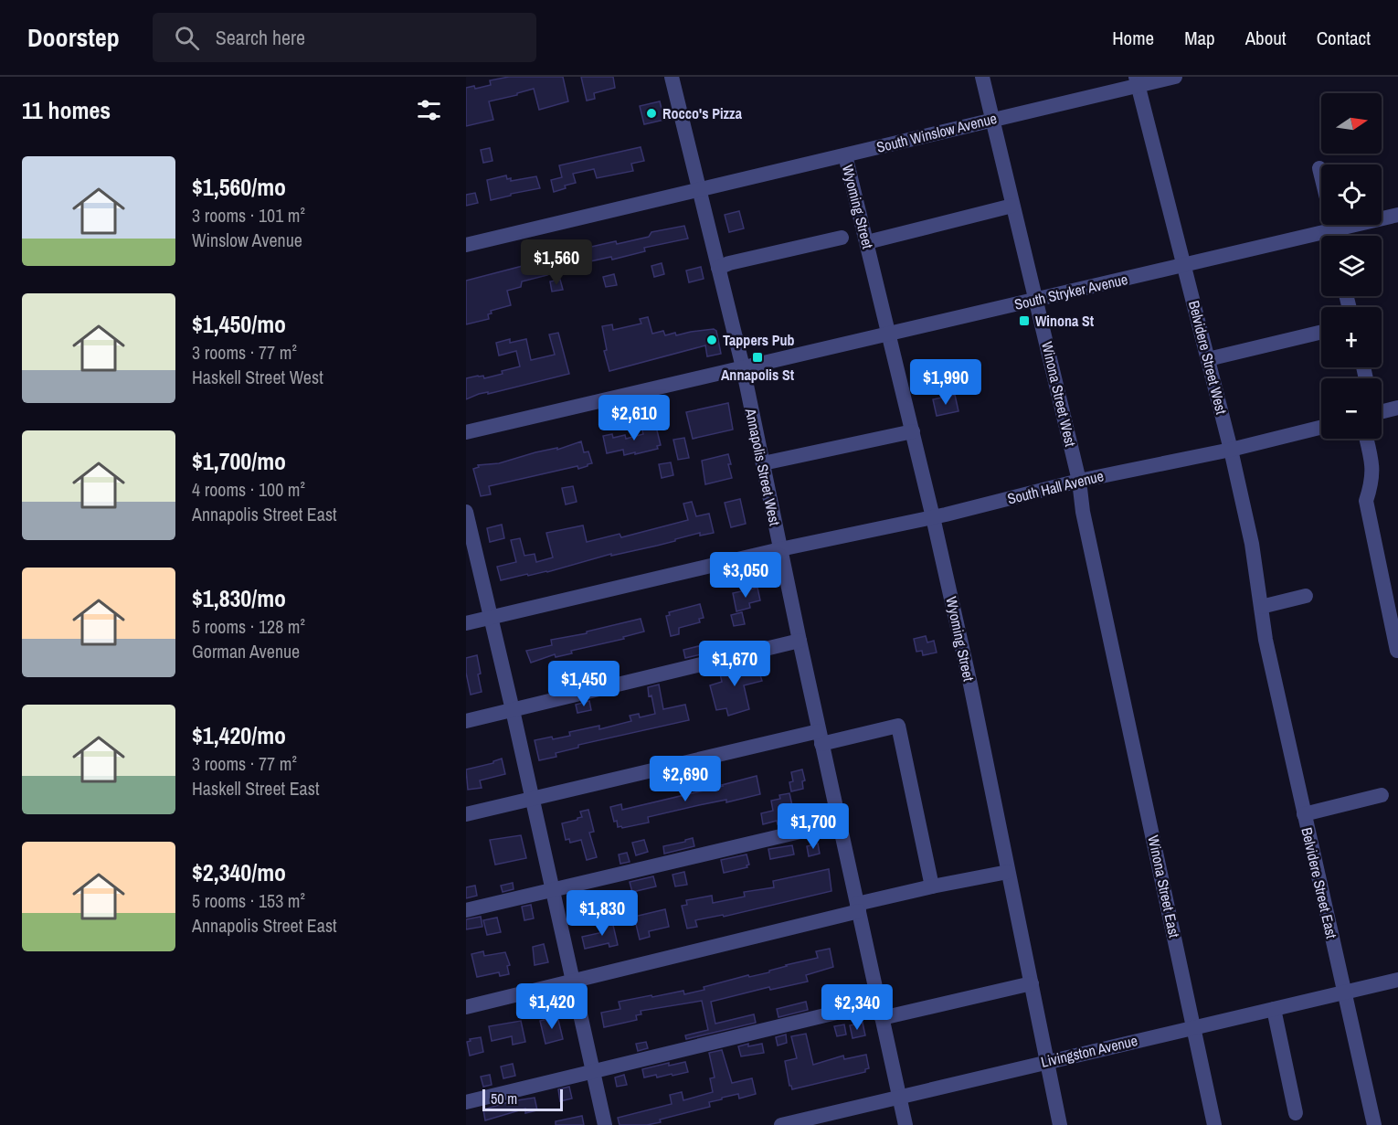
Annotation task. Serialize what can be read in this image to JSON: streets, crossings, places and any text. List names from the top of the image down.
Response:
{
  "streets": {
    "street": [
      "South Winslow Avenue",
      "Wyoming Street",
      "South Stryker Avenue",
      "Belvidere Street West",
      "Winona Street West",
      "Annapolis Street West",
      "South Hall Avenue",
      "Belvidere Street East",
      "Winona Street East",
      "Livingston Avenue"
    ]
  },
  "crossings": [
    ["South Winslow Avenue", "Wyoming Street"],
    ["South Winslow Avenue", "Belvidere Street West"],
    ["South Winslow Avenue", "Winona Street West"],
    ["South Winslow Avenue", "Annapolis Street West"],
    ["Wyoming Street", "South Stryker Avenue"],
    ["Wyoming Street", "South Hall Avenue"],
    ["Wyoming Street", "Livingston Avenue"],
    ["South Stryker Avenue", "Belvidere Street West"],
    ["South Stryker Avenue", "Winona Street West"],
    ["South Stryker Avenue", "Annapolis Street West"],
    ["Belvidere Street West", "South Hall Avenue"],
    ["Belvidere Street West", "Belvidere Street East"],
    ["Winona Street West", "South Hall Avenue"],
    ["Winona Street West", "Winona Street East"],
    ["Annapolis Street West", "South Hall Avenue"],
    ["Annapolis Street West", "Livingston Avenue"],
    ["Belvidere Street East", "Livingston Avenue"],
    ["Winona Street East", "Livingston Avenue"]
  ],
  "places": {
    "other": ["Rocco's Pizza", "Tappers Pub"],
    "transit": ["Winona St", "Annapolis St"]
  },
  "scale_bar": "50 m",
  "north": "right",
  "page": {
    "header": "Doorstep",
    "search": "Search here",
    "nav": [
      "Home",
      "Map",
      "About",
      "Contact"
    ],
    "heading": "11 homes",
    "map_buttons": ["+", "−"],
    "list": [
      {
        "name": "$1,560/mo",
        "note": "3 rooms · 101 m² · Winslow Avenue"
      },
      {
        "name": "$1,450/mo",
        "note": "3 rooms · 77 m² · Haskell Street West"
      },
      {
        "name": "$1,700/mo",
        "note": "4 rooms · 100 m² · Annapolis Street East"
      },
      {
        "name": "$1,830/mo",
        "note": "5 rooms · 128 m² · Gorman Avenue"
      },
      {
        "name": "$1,420/mo",
        "note": "3 rooms · 77 m² · Haskell Street East"
      },
      {
        "name": "$2,340/mo",
        "note": "5 rooms · 153 m² · Annapolis Street East"
      }
    ],
    "price": [
      "$1,560",
      "$1,990",
      "$2,610",
      "$3,050",
      "$1,670",
      "$1,450",
      "$2,690",
      "$1,700",
      "$1,830",
      "$1,420",
      "$2,340"
    ],
    "scale": "50 m"
  }
}
